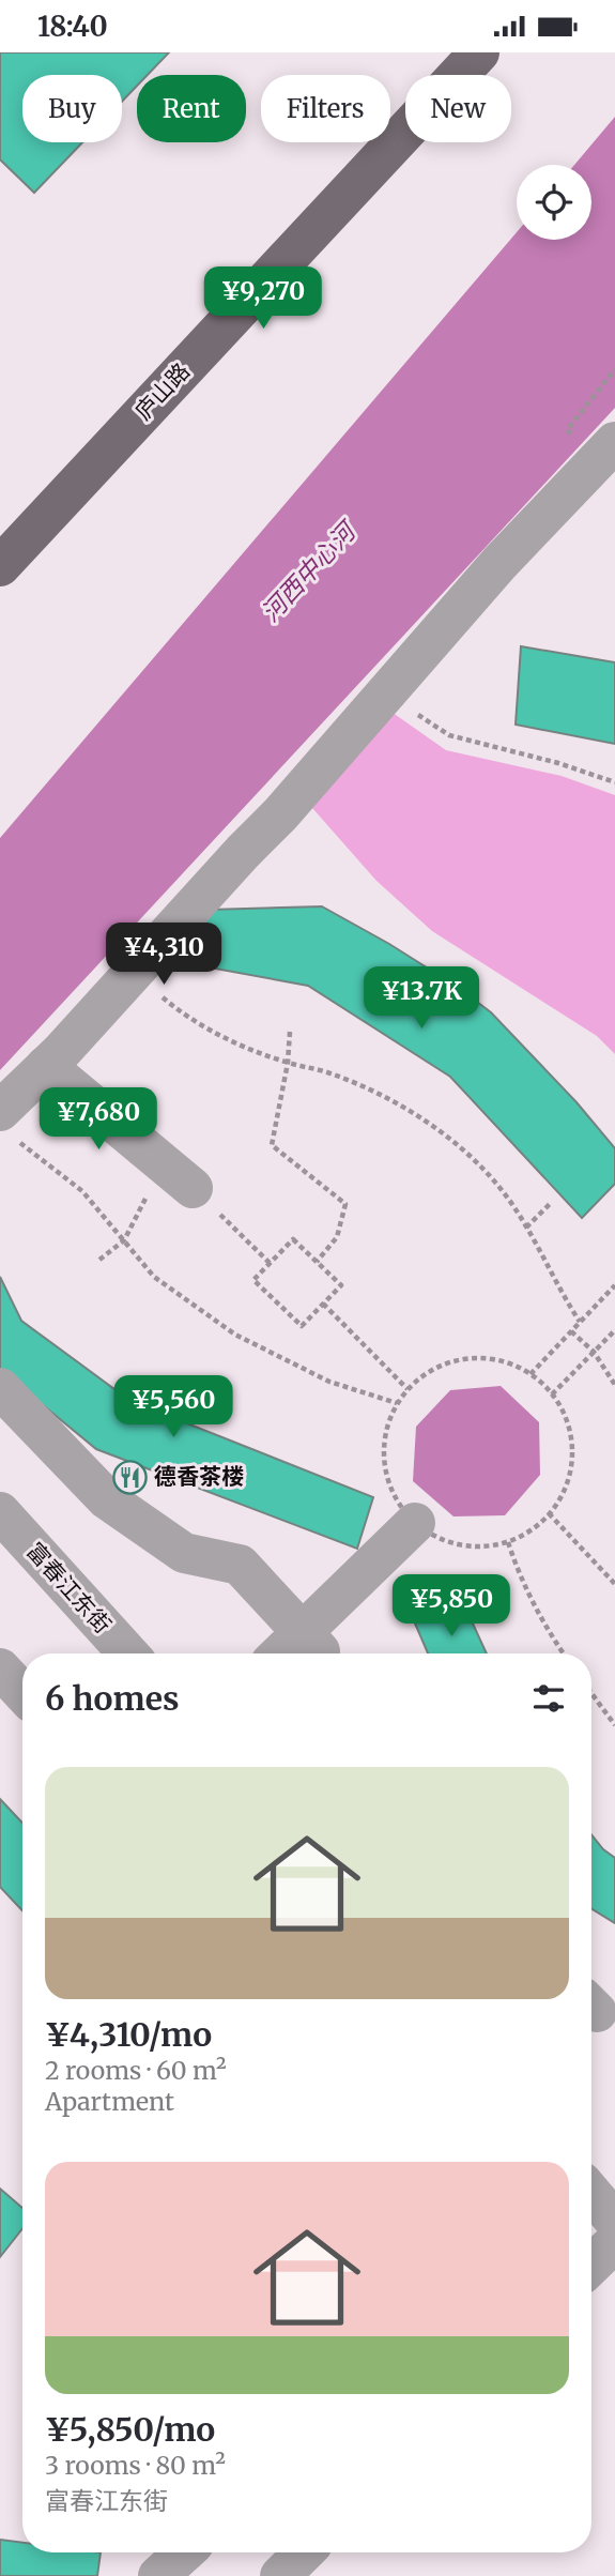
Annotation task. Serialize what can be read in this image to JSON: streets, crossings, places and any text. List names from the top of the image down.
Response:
{
  "streets": {
    "main road": ["庐山路"],
    "street": ["富春江东街"]
  },
  "water": ["河西中心河"],
  "places": {
    "restaurant": ["德香茶楼"]
  },
  "page": {
    "status": "18:40",
    "chip": [
      "Buy",
      "Rent",
      "Filters",
      "New"
    ],
    "price": [
      "¥9,270",
      "¥4,310",
      "¥13.7K",
      "¥7,680",
      "¥5,560",
      "¥5,850"
    ],
    "heading": "6 homes",
    "list": [
      {
        "name": "¥4,310/mo",
        "note": "2 rooms · 60 m² · Apartment"
      },
      {
        "name": "¥5,850/mo",
        "note": "3 rooms · 80 m² · 富春江东街"
      }
    ]
  }
}
